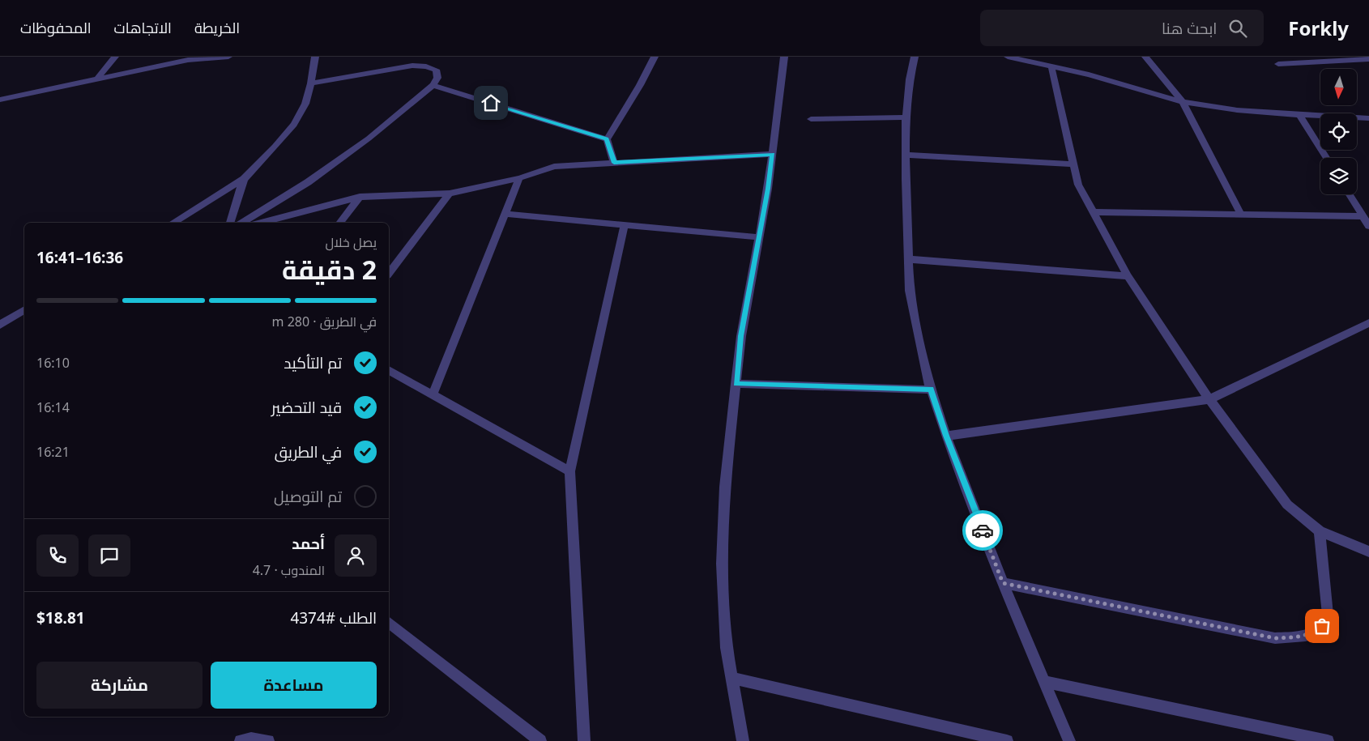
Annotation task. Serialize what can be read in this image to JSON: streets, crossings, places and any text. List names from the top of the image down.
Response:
{
  "north": "bottom",
  "page": {
    "header": "Forkly",
    "search": "ابحث هنا",
    "nav": ["الخريطة", "الاتجاهات", "المحفوظات"],
    "heading": ["2 دقيقة", "يصل خلال", "16:36–16:41"],
    "panel": [
      "أحمد",
      "المندوب · 4.7",
      "الطلب #4374",
      "$18.81"
    ],
    "bar": "في الطريق · 280 m",
    "list": [
      ["تم التأكيد", "16:10"],
      ["قيد التحضير", "16:14"],
      ["في الطريق", "16:21"],
      "تم التوصيل"
    ],
    "buttons": ["مساعدة", "مشاركة"]
  }
}
